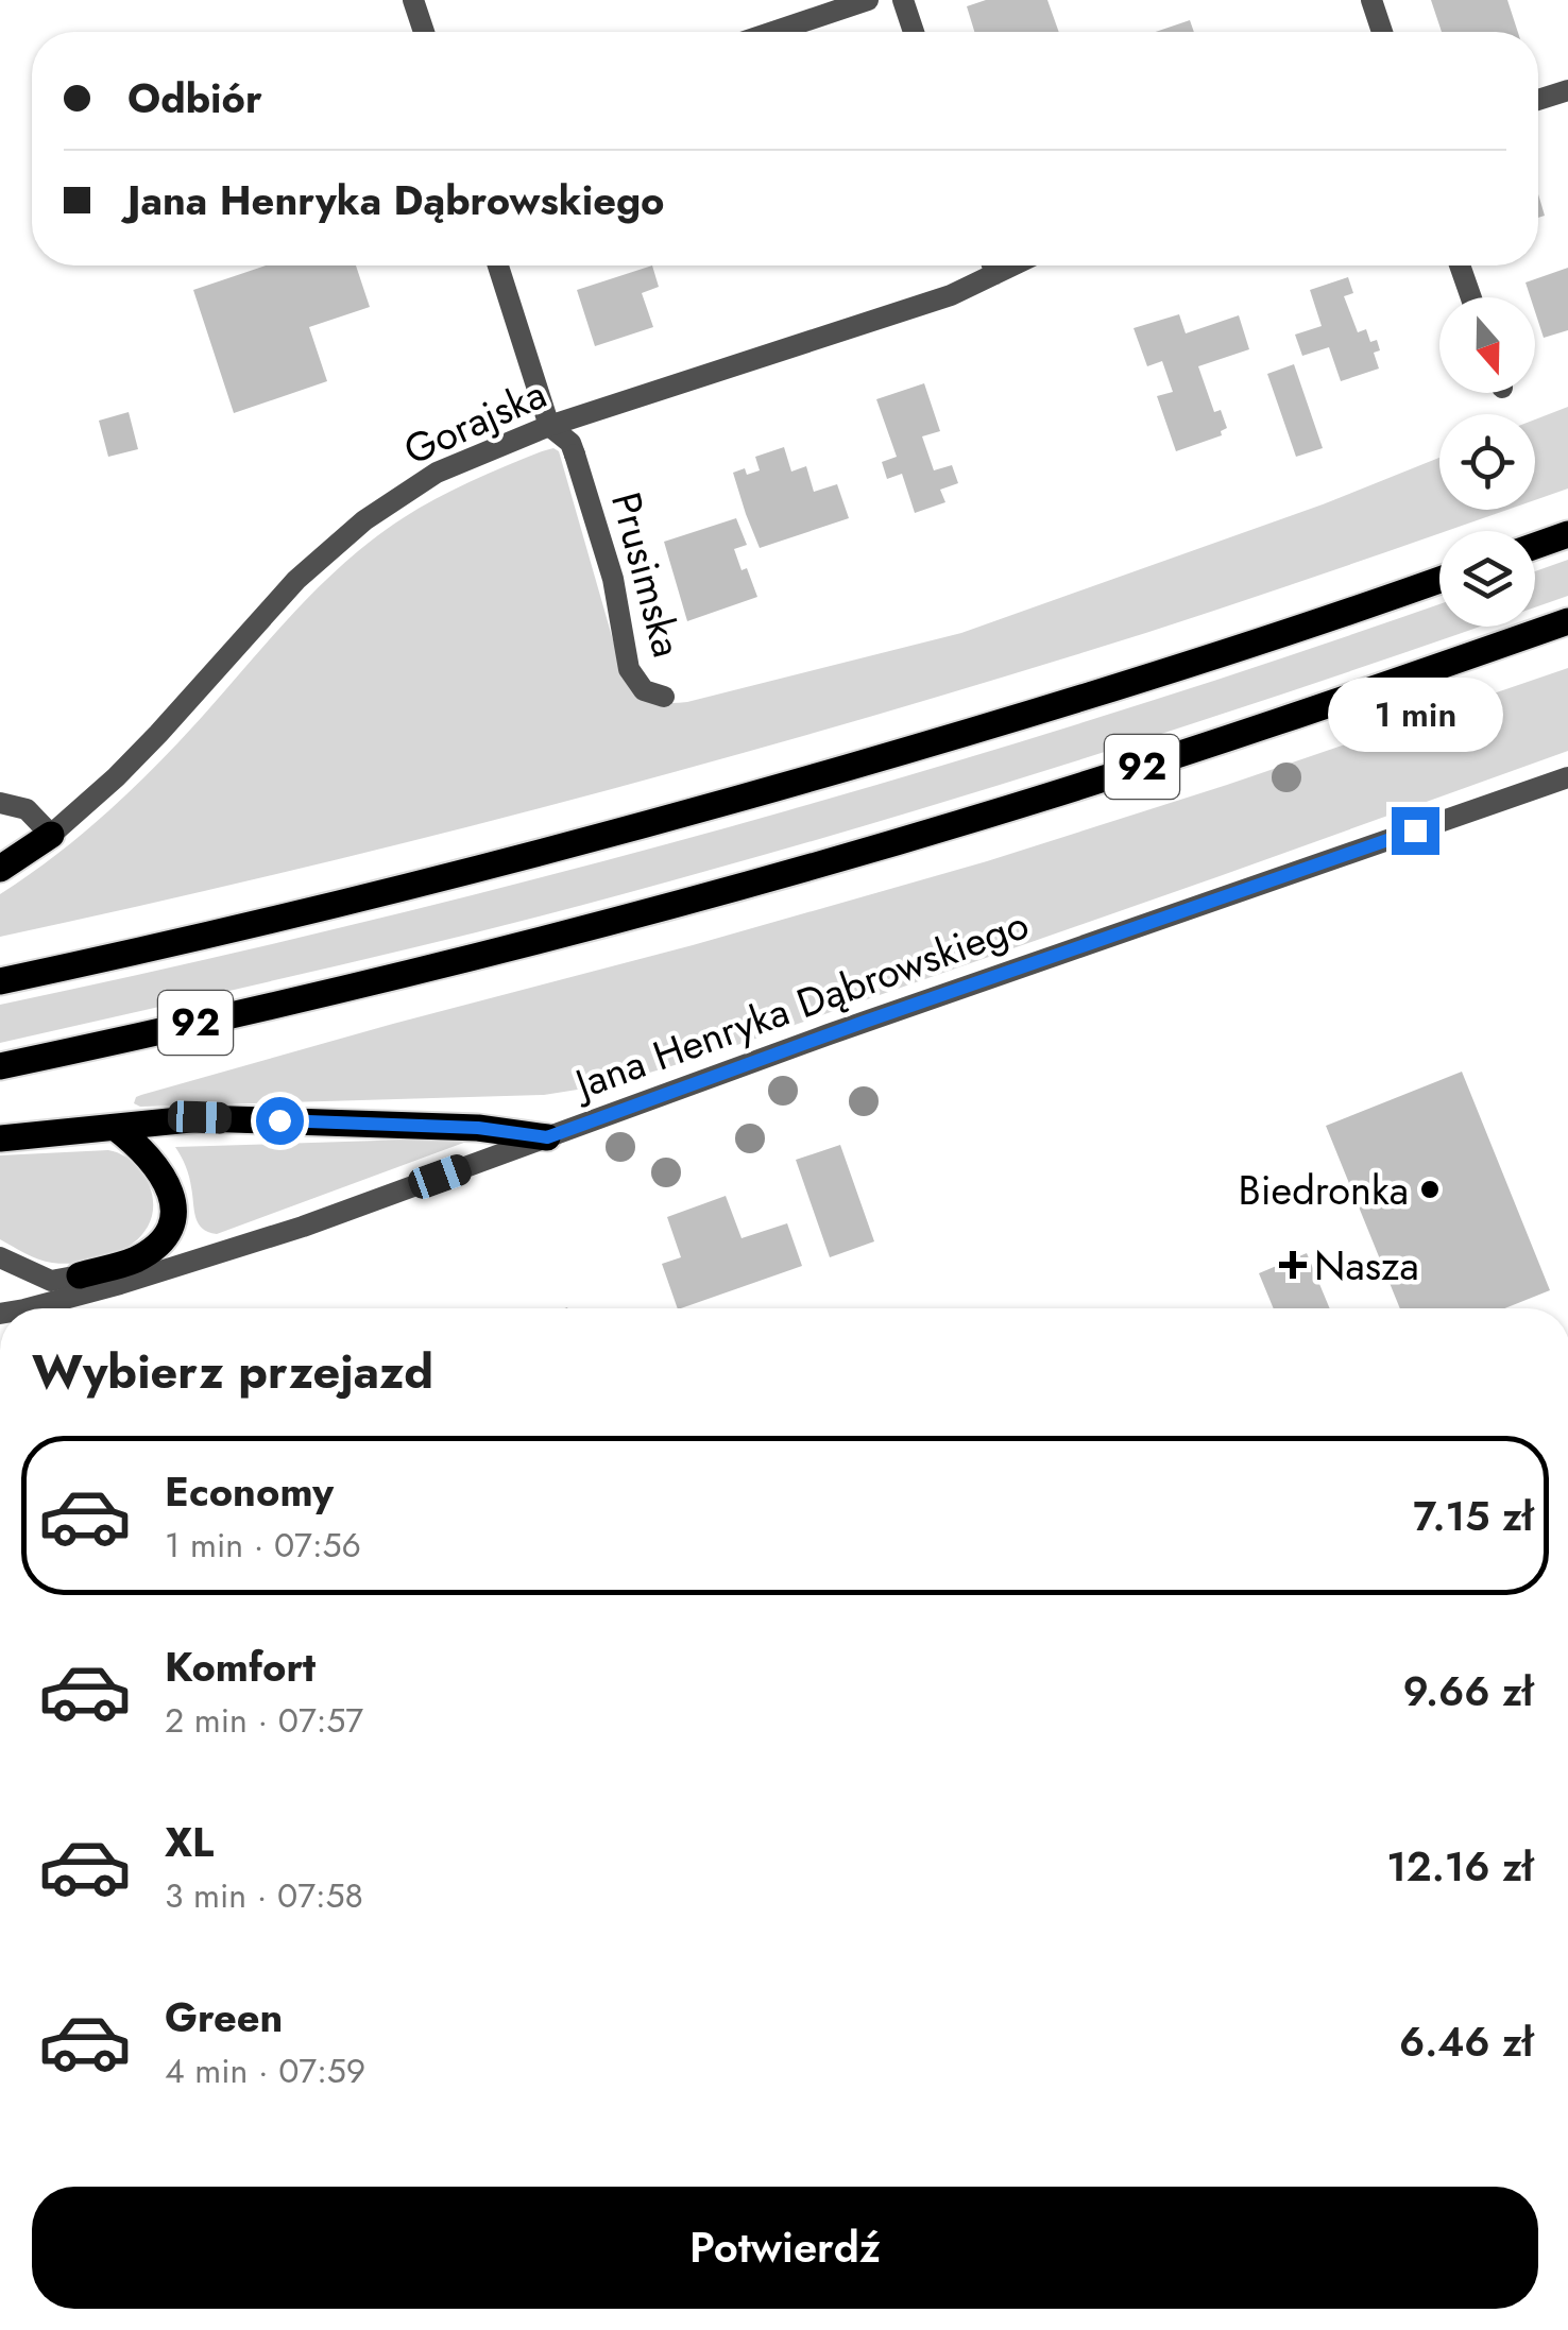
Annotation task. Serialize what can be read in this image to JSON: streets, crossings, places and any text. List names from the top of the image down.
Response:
{
  "streets": {
    "main road": ["92"],
    "street": ["Gorajska", "Prusimska", "Jana Henryka Dąbrowskiego"]
  },
  "crossings": [
    ["Gorajska", "Prusimska"]
  ],
  "places": {
    "other": ["Biedronka"],
    "health": ["Nasza"]
  },
  "north": "bottom",
  "page": {
    "banner": ["Odbiór", "Jana Henryka Dąbrowskiego"],
    "bubble": "1 min",
    "heading": "Wybierz przejazd",
    "list": [
      {
        "name": "Economy",
        "note": "1 min · 07:56",
        "value": "7.15 zł"
      },
      {
        "name": "Komfort",
        "note": "2 min · 07:57",
        "value": "9.66 zł"
      },
      {
        "name": "XL",
        "note": "3 min · 07:58",
        "value": "12.16 zł"
      },
      {
        "name": "Green",
        "note": "4 min · 07:59",
        "value": "6.46 zł"
      }
    ],
    "buttons": "Potwierdź"
  }
}
